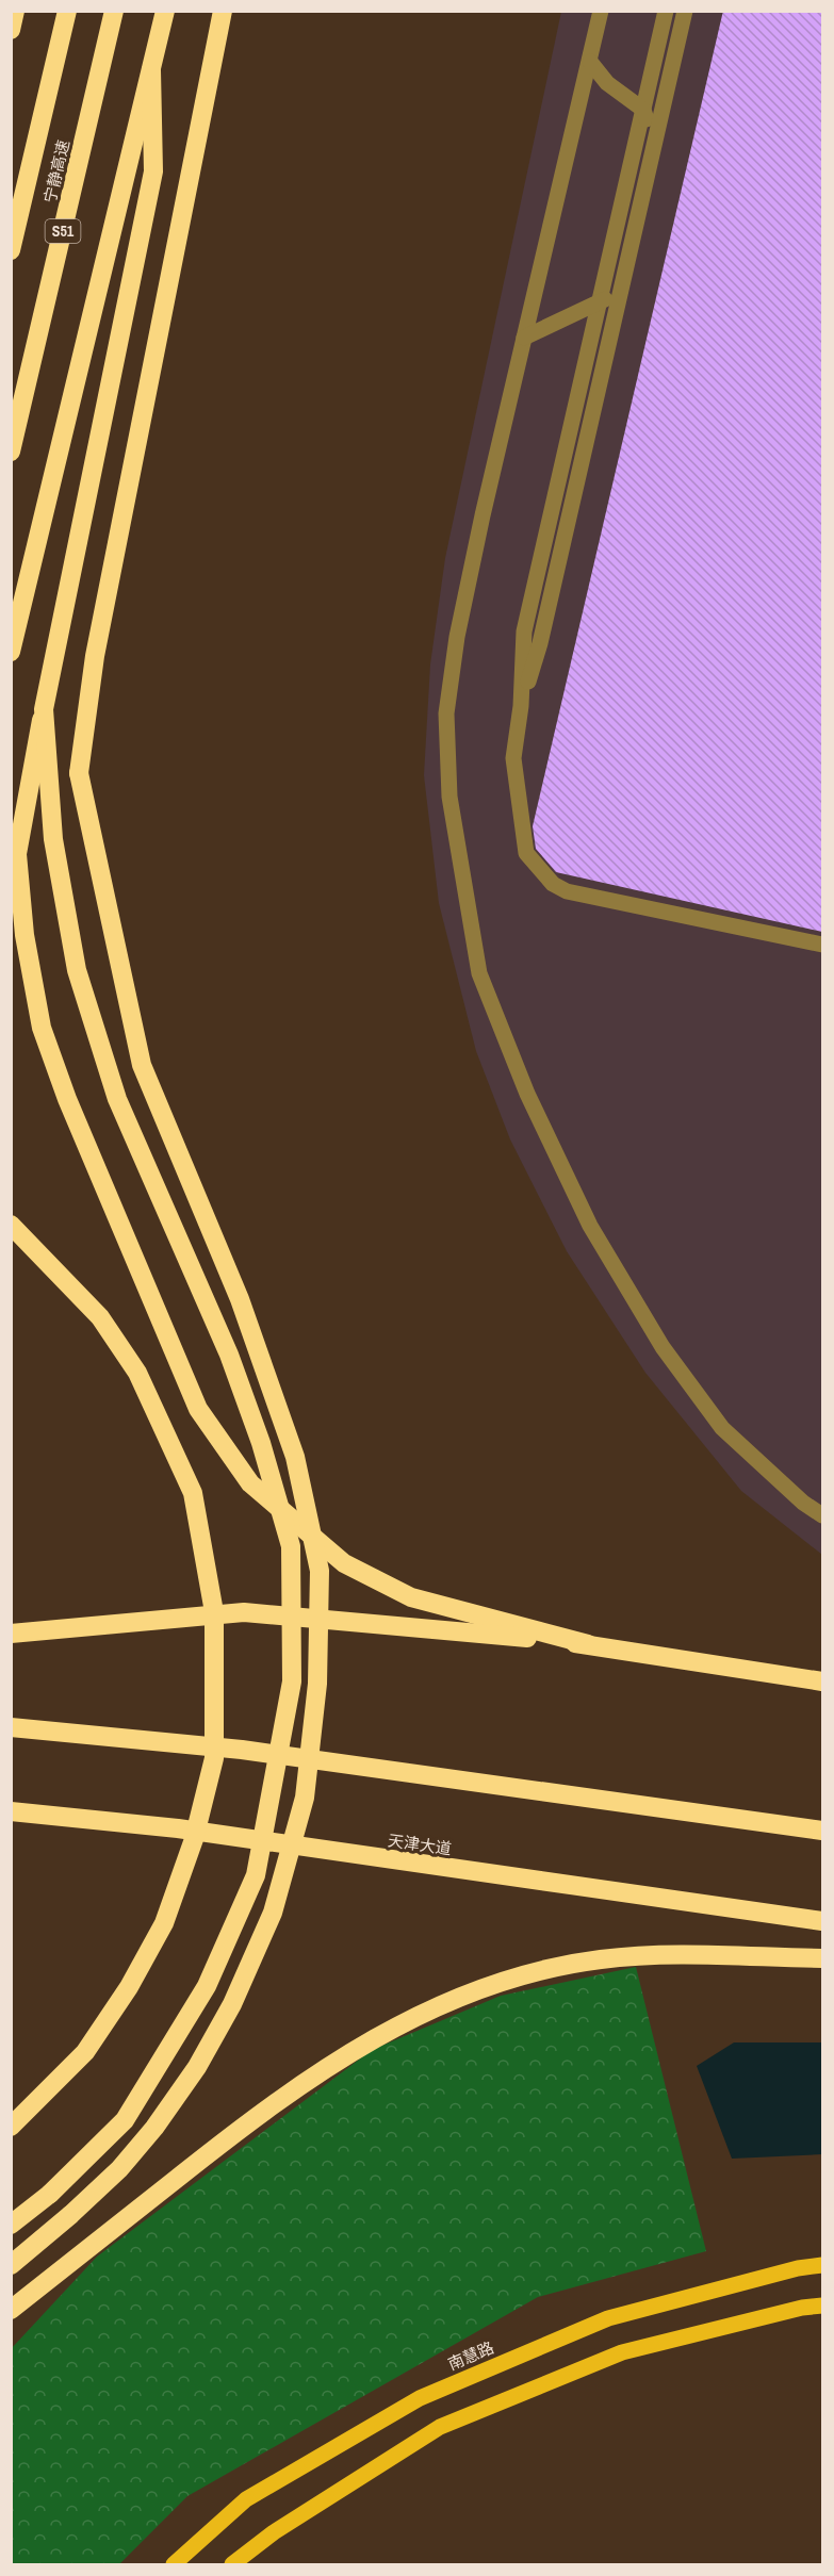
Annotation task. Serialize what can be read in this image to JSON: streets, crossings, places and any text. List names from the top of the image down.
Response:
{
  "streets": {
    "highway": ["宁静高速", "S51", "天津大道"],
    "main road": ["南慧路"]
  }
}
